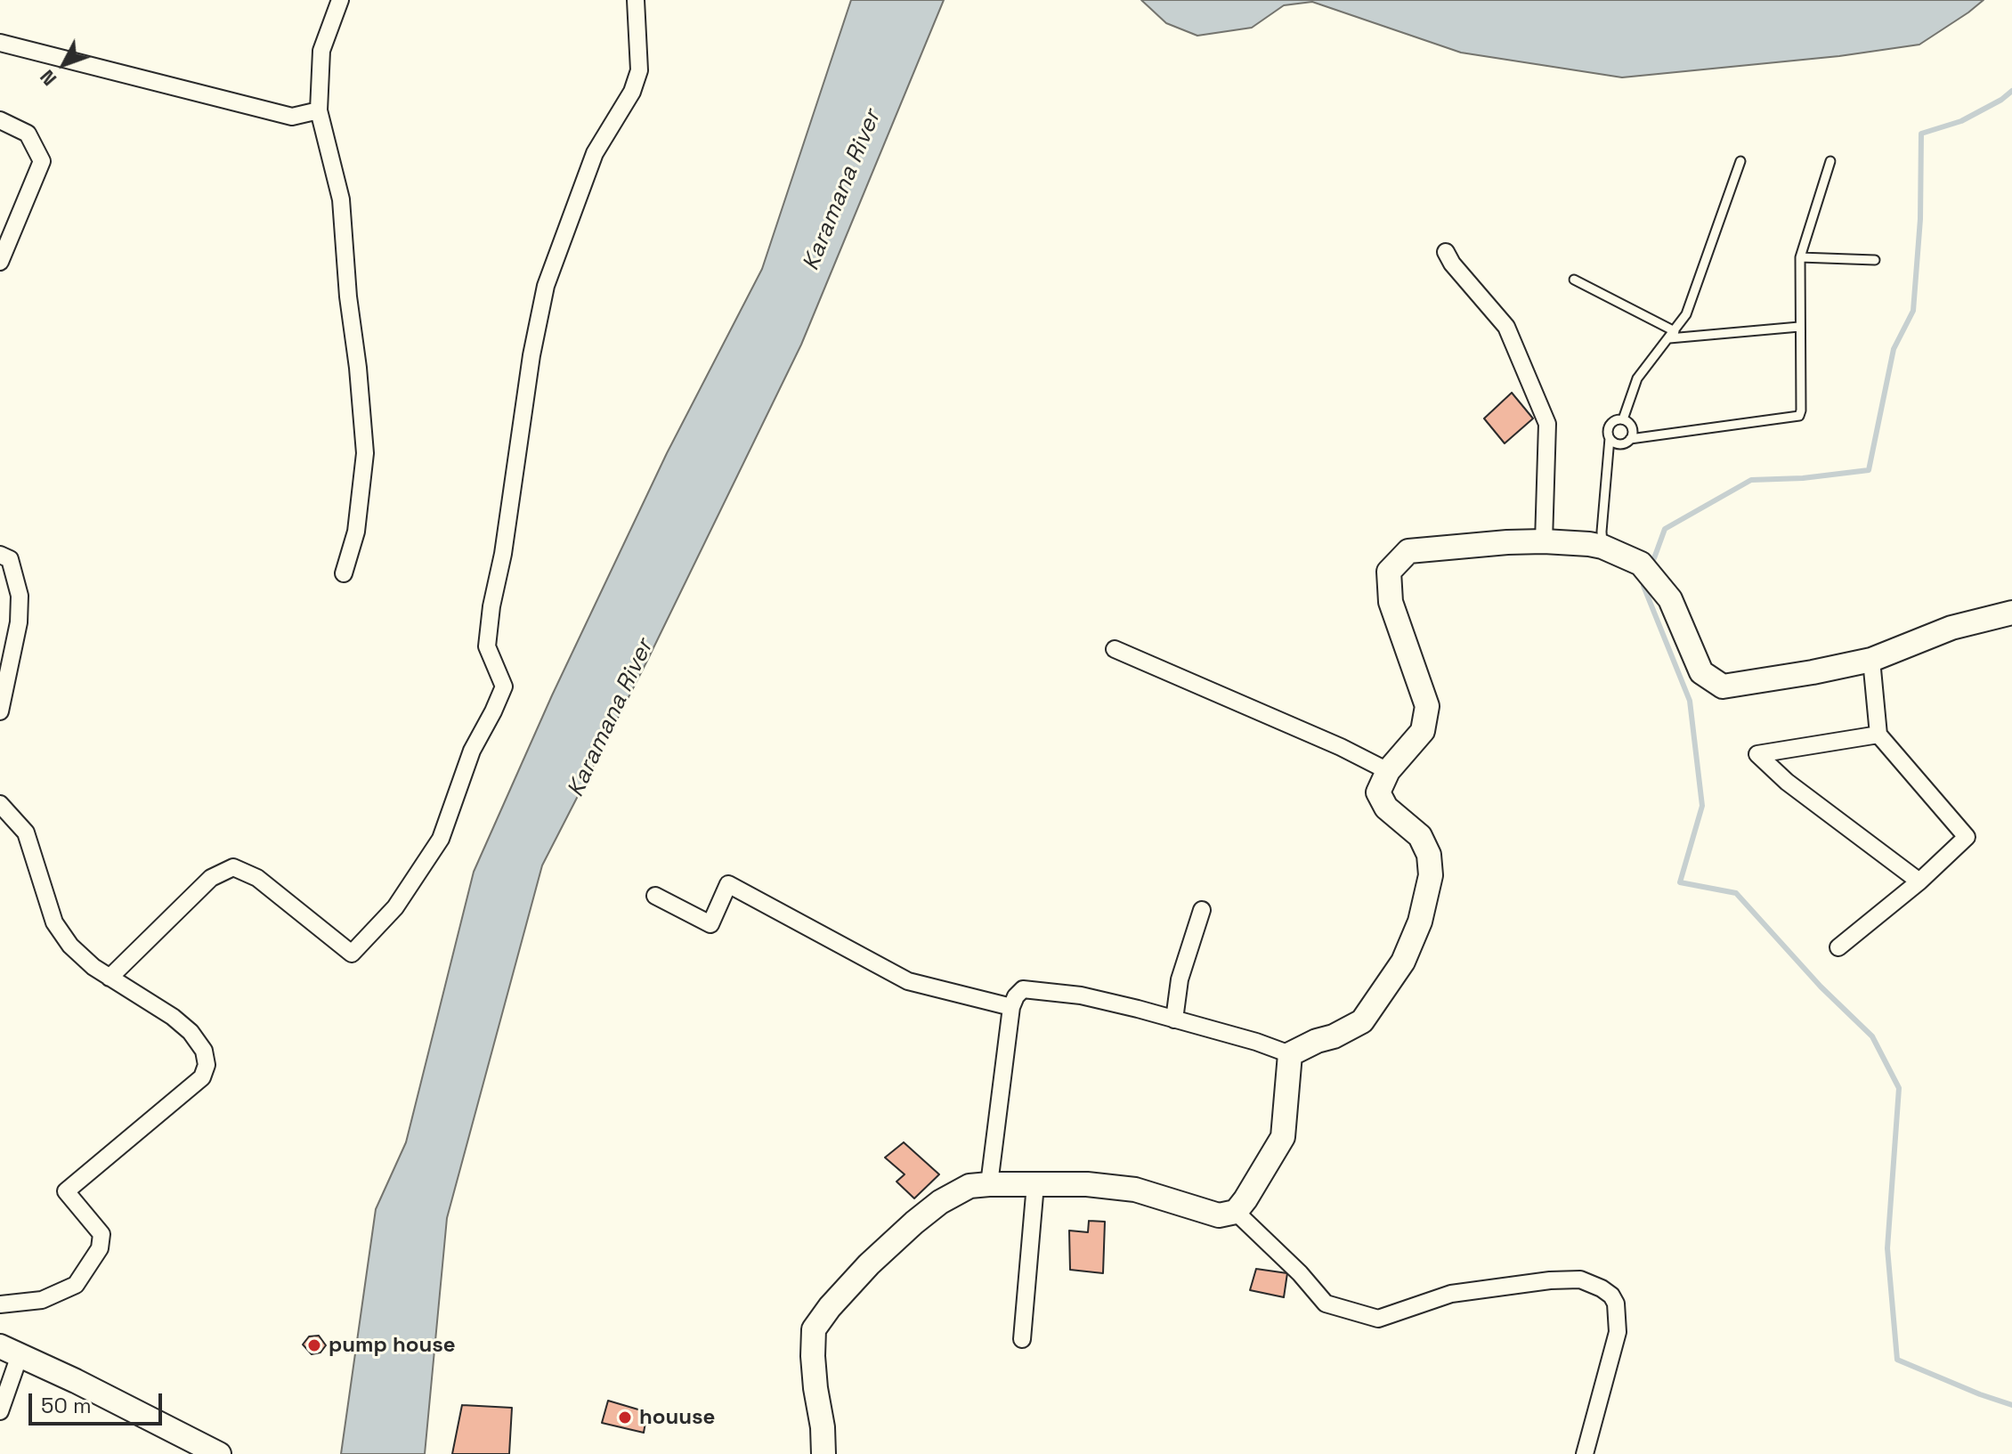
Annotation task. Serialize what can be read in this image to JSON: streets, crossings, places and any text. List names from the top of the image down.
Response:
{
  "water": ["Karamana River"],
  "places": ["pump house", "houuse"],
  "scale_bar": "50 m",
  "north": "bottom left"
}
